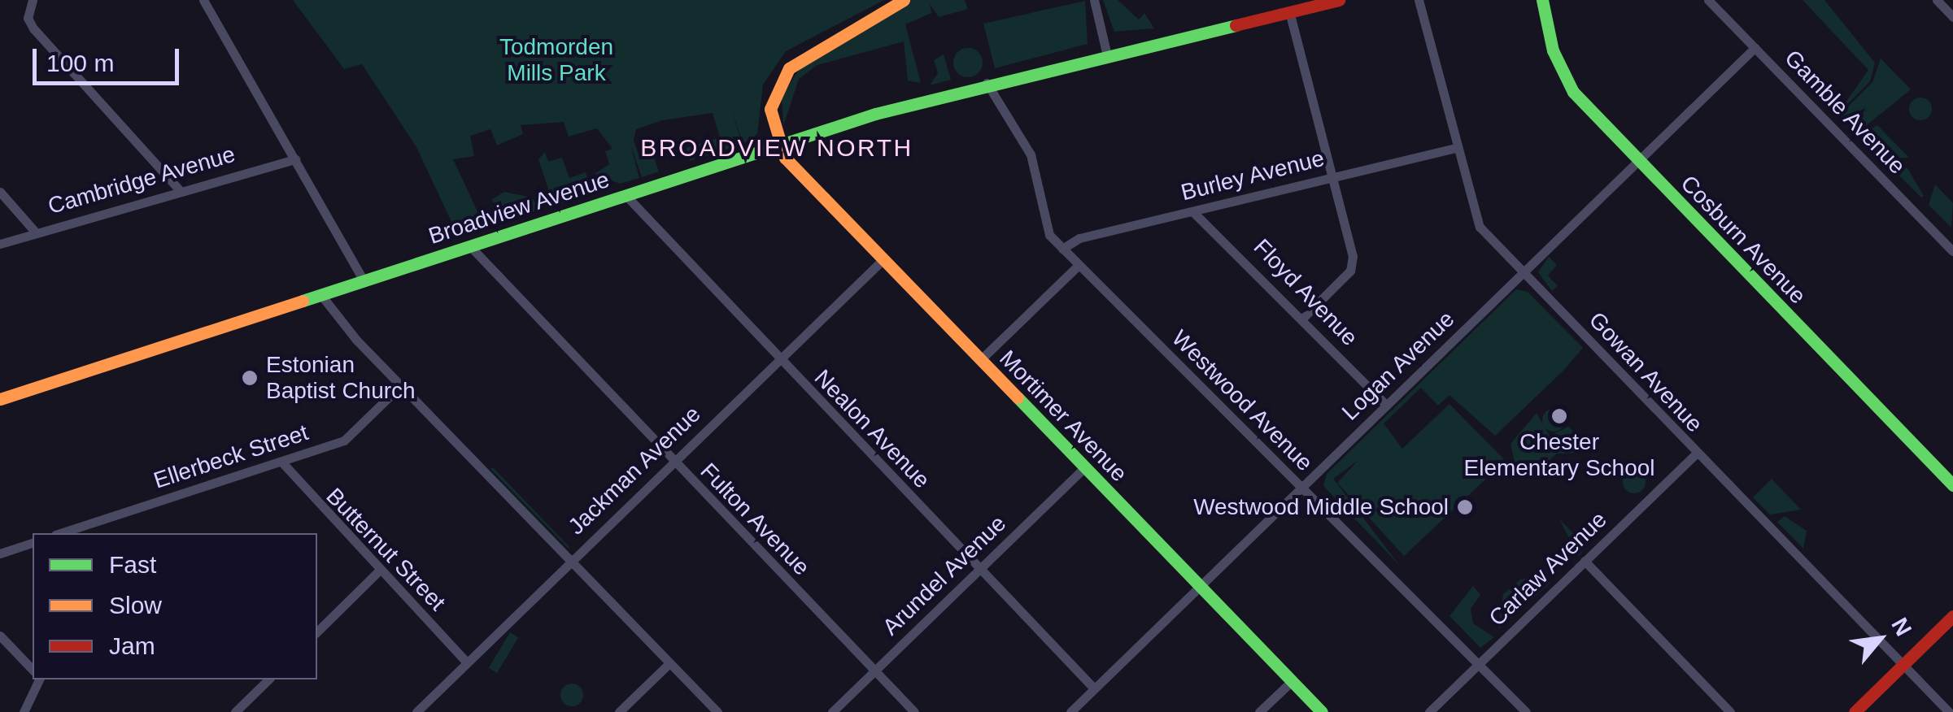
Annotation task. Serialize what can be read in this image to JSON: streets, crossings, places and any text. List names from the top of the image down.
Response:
{
  "streets": {
    "street": [
      "Gamble Avenue",
      "Burley Avenue",
      "Cambridge Avenue",
      "Broadview Avenue",
      "Cosburn Avenue",
      "Floyd Avenue",
      "Logan Avenue",
      "Gowan Avenue",
      "Westwood Avenue",
      "Mortimer Avenue",
      "Nealon Avenue",
      "Ellerbeck Street",
      "Jackman Avenue",
      "Fulton Avenue",
      "Butternut Street",
      "Carlaw Avenue",
      "Arundel Avenue"
    ]
  },
  "crossings": [
    ["Gamble Avenue", "Logan Avenue"],
    ["Burley Avenue", "Floyd Avenue"],
    ["Burley Avenue", "Gowan Avenue"],
    ["Burley Avenue", "Westwood Avenue"],
    ["Broadview Avenue", "Westwood Avenue"],
    ["Broadview Avenue", "Mortimer Avenue"],
    ["Broadview Avenue", "Nealon Avenue"],
    ["Broadview Avenue", "Fulton Avenue"],
    ["Cosburn Avenue", "Logan Avenue"],
    ["Floyd Avenue", "Logan Avenue"],
    ["Logan Avenue", "Gowan Avenue"],
    ["Logan Avenue", "Westwood Avenue"],
    ["Logan Avenue", "Mortimer Avenue"],
    ["Logan Avenue", "Nealon Avenue"],
    ["Gowan Avenue", "Carlaw Avenue"],
    ["Westwood Avenue", "Carlaw Avenue"],
    ["Mortimer Avenue", "Jackman Avenue"],
    ["Mortimer Avenue", "Arundel Avenue"],
    ["Nealon Avenue", "Jackman Avenue"],
    ["Nealon Avenue", "Arundel Avenue"],
    ["Ellerbeck Street", "Butternut Street"],
    ["Jackman Avenue", "Fulton Avenue"],
    ["Jackman Avenue", "Butternut Street"],
    ["Fulton Avenue", "Arundel Avenue"]
  ],
  "districts": ["BROADVIEW NORTH"],
  "parks": ["Todmorden Mills Park"],
  "places": ["Estonian Baptist Church", "Chester Elementary School", "Westwood Middle School"],
  "legend": ["Fast", "Slow", "Jam"],
  "scale_bar": "100 m",
  "north": "top right"
}
